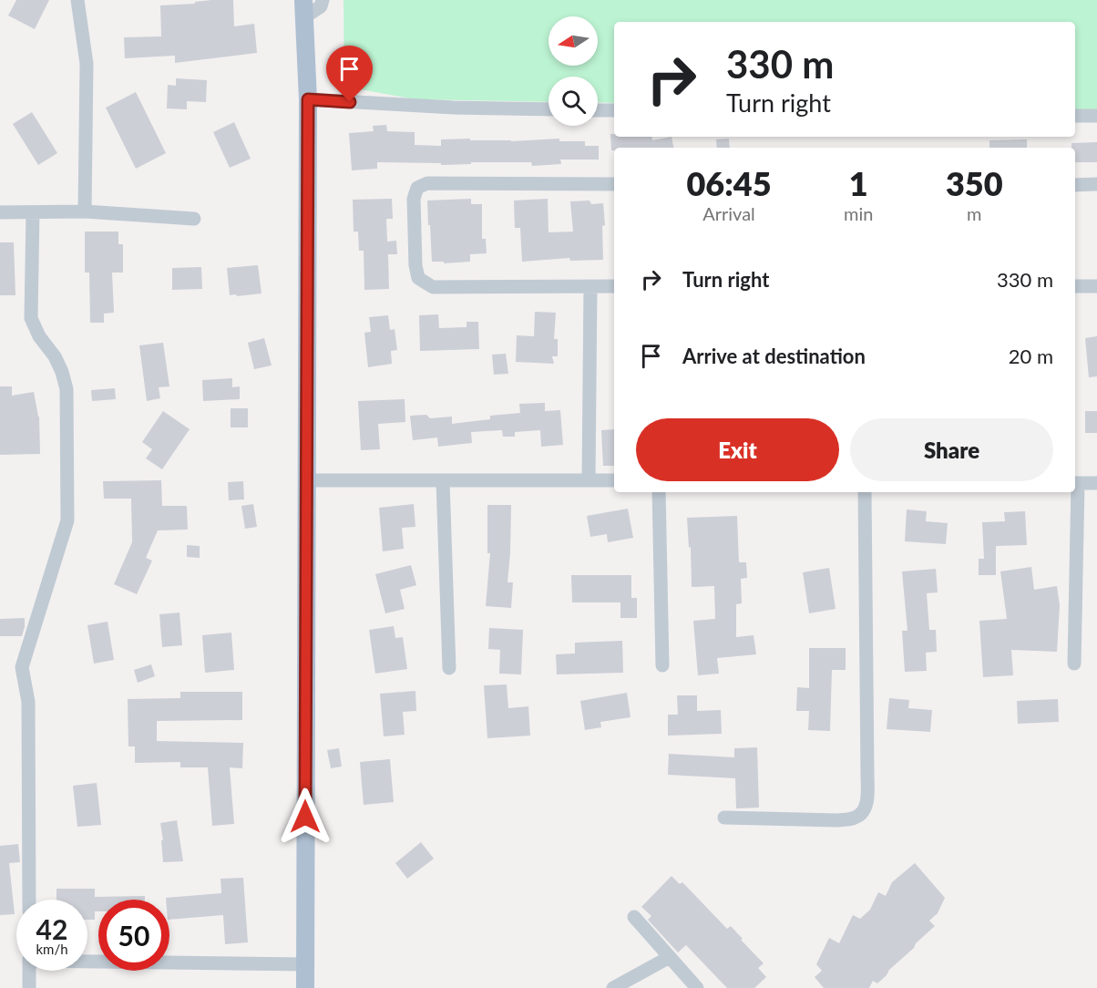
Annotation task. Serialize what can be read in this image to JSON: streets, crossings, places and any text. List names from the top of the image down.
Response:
{
  "north": "left",
  "page": {
    "turn": ["330 m", "Turn right"],
    "eta": [
      "06:45",
      "Arrival",
      "1",
      "min",
      "350",
      "m"
    ],
    "list": [
      {
        "name": "Turn right",
        "value": "330 m"
      },
      {
        "name": "Arrive at destination",
        "value": "20 m"
      }
    ],
    "buttons": ["Exit", "Share"],
    "speed": "42 km/h",
    "limit": "50"
  }
}
